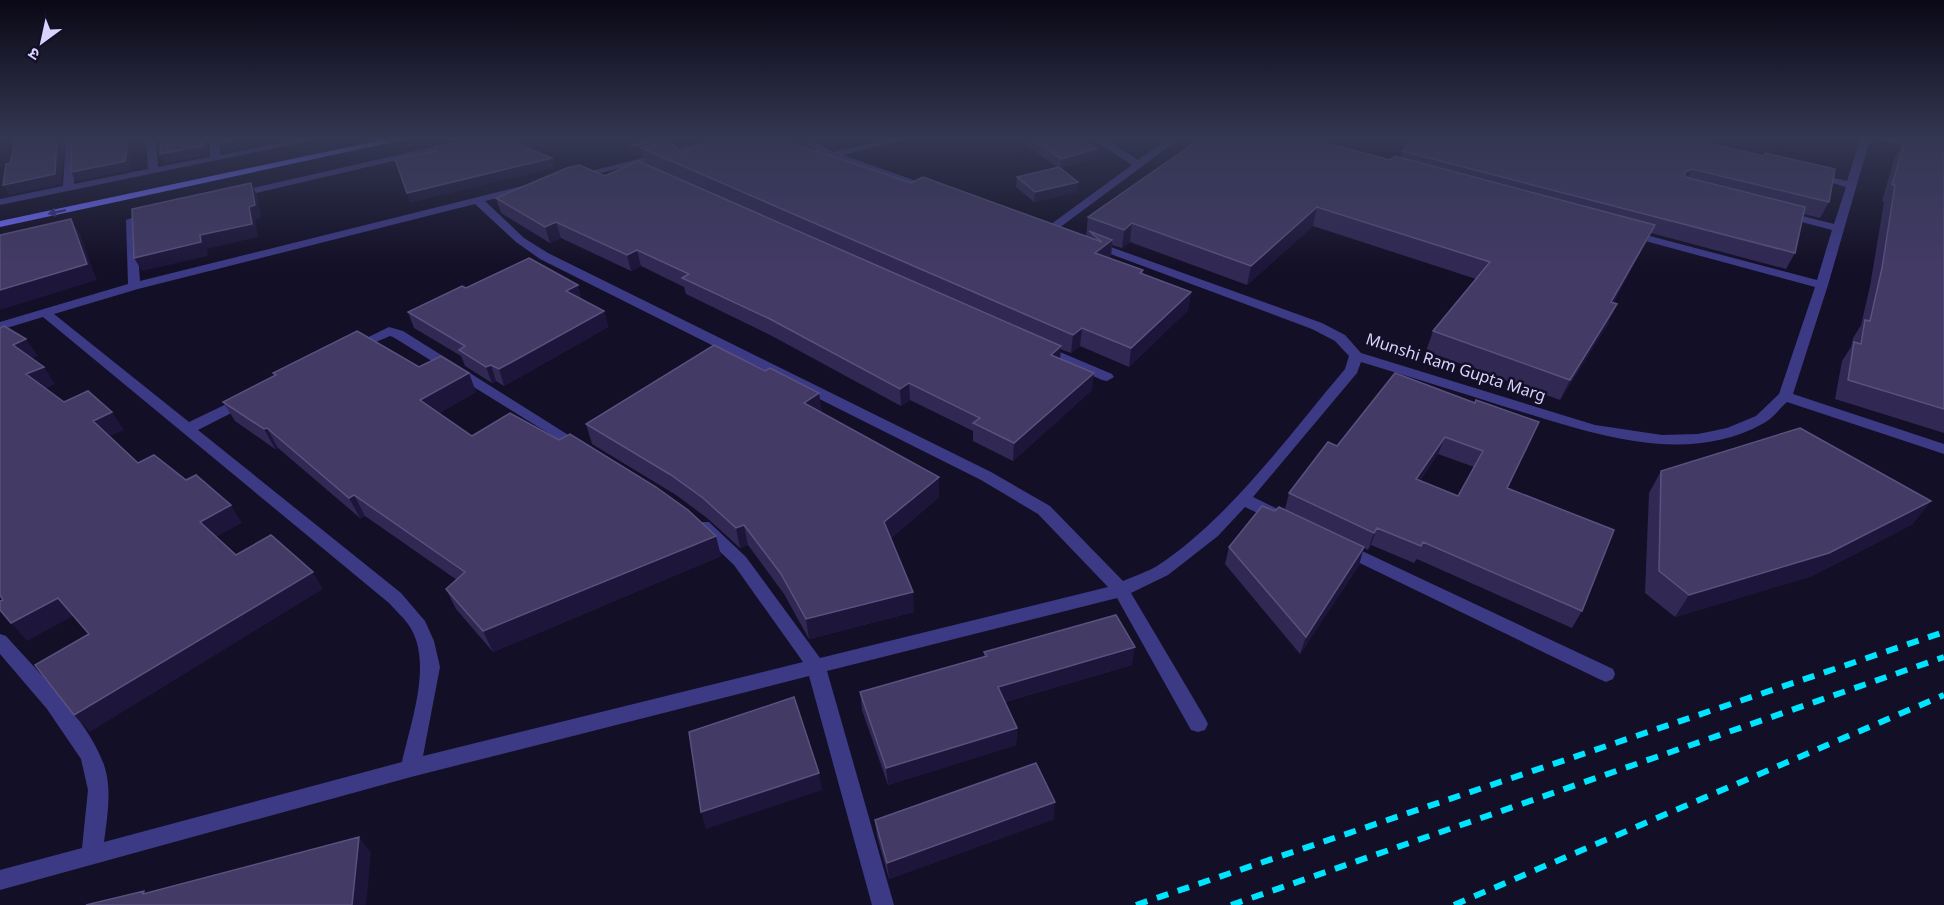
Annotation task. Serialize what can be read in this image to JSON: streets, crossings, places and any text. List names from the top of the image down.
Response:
{
  "streets": {
    "street": ["Munshi Ram Gupta Marg"]
  },
  "north": "bottom left"
}
